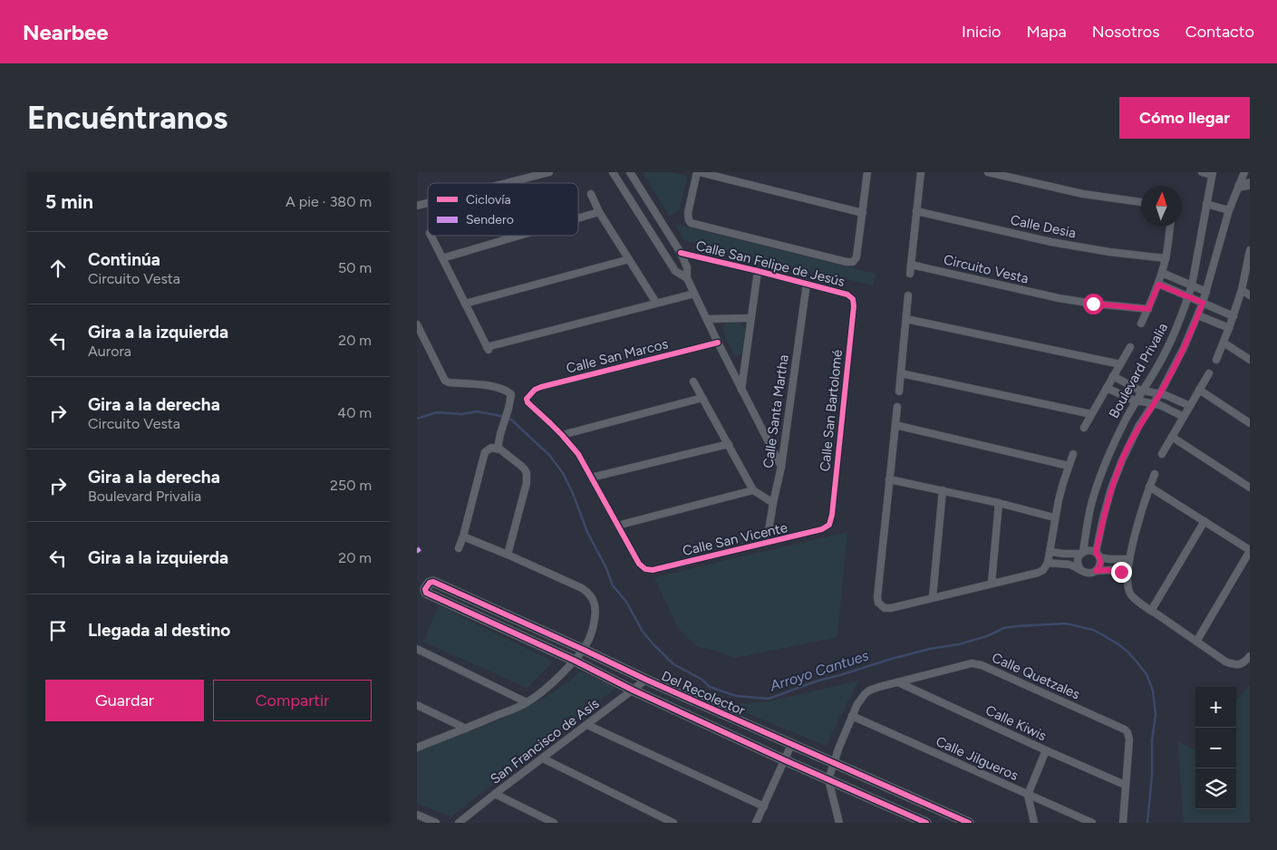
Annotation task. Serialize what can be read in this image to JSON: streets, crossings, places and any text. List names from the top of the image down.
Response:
{
  "streets": {
    "street": [
      "Calle Desia",
      "Calle San Felipe de Jesús",
      "Circuito Vesta",
      "Calle San Marcos",
      "Boulevard Privalia",
      "Calle San Bartolomé",
      "Calle Santa Martha",
      "Calle San Vicente",
      "Calle Quetzales",
      "Del Recolector",
      "Calle Kiwis",
      "San Francisco de Asís",
      "Calle Jilgueros"
    ]
  },
  "crossings": [
    ["Calle San Felipe de Jesús", "Calle San Bartolomé"],
    ["Calle San Felipe de Jesús", "Calle Santa Martha"],
    ["Calle San Bartolomé", "Calle San Vicente"],
    ["Calle Santa Martha", "Calle San Vicente"],
    ["Calle Quetzales", "Del Recolector"],
    ["Calle Quetzales", "Calle Kiwis"],
    ["Calle Quetzales", "Calle Jilgueros"],
    ["Del Recolector", "San Francisco de Asís"]
  ],
  "water": ["Arroyo Cantues"],
  "legend": ["Ciclovía", "Sendero"],
  "north": "top",
  "page": {
    "header": "Nearbee",
    "nav": [
      "Inicio",
      "Mapa",
      "Nosotros",
      "Contacto"
    ],
    "buttons": [
      "Cómo llegar",
      ["Guardar", "Compartir"]
    ],
    "title": "Encuéntranos",
    "heading": ["5 min", "A pie · 380 m"],
    "list": [
      ["Continúa", "Circuito Vesta", "50 m"],
      ["Gira a la izquierda", "Aurora", "20 m"],
      ["Gira a la derecha", "Circuito Vesta", "40 m"],
      ["Gira a la derecha", "Boulevard Privalia", "250 m"],
      ["Gira a la izquierda", "20 m"],
      "Llegada al destino"
    ],
    "map_buttons": ["+", "−"]
  }
}
